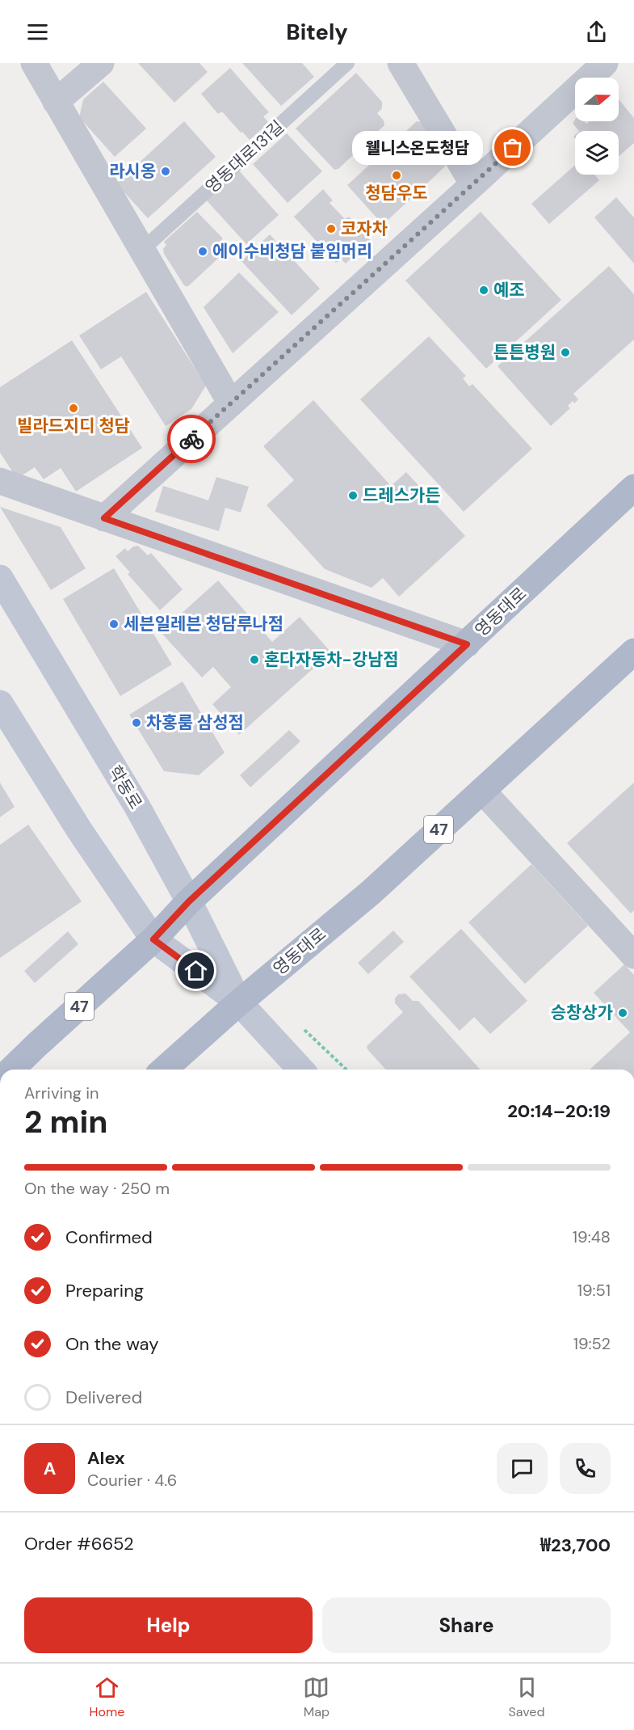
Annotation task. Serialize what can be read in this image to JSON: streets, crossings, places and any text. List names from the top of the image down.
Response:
{
  "streets": {
    "main road": ["영동대로", "학동로", "47"],
    "lane": ["영동대로131길"]
  },
  "crossings": [
    ["영동대로", "학동로"]
  ],
  "places": [
    "웰니스온도청담",
    "라시옹",
    "청담우도",
    "코자차",
    "에이수비청담 붙임머리",
    "예조",
    "튼튼병원",
    "빌라드지디 청담",
    "드레스가든",
    "세븐일레븐 청담루나점",
    "혼다자동차-강남점",
    "차홍룸 삼성점",
    "승창상가"
  ],
  "north": "right",
  "page": {
    "header": "Bitely",
    "bubble": "웰니스온도청담",
    "heading": ["2 min", "Arriving in", "20:14–20:19"],
    "panel": [
      "Alex",
      "Courier · 4.6",
      "Order #6652",
      "₩23,700"
    ],
    "bar": "On the way · 250 m",
    "list": [
      ["Confirmed", "19:48"],
      ["Preparing", "19:51"],
      ["On the way", "19:52"],
      "Delivered"
    ],
    "round": "A",
    "buttons": ["Help", "Share"],
    "tabs": ["Home", "Map", "Saved"]
  }
}
